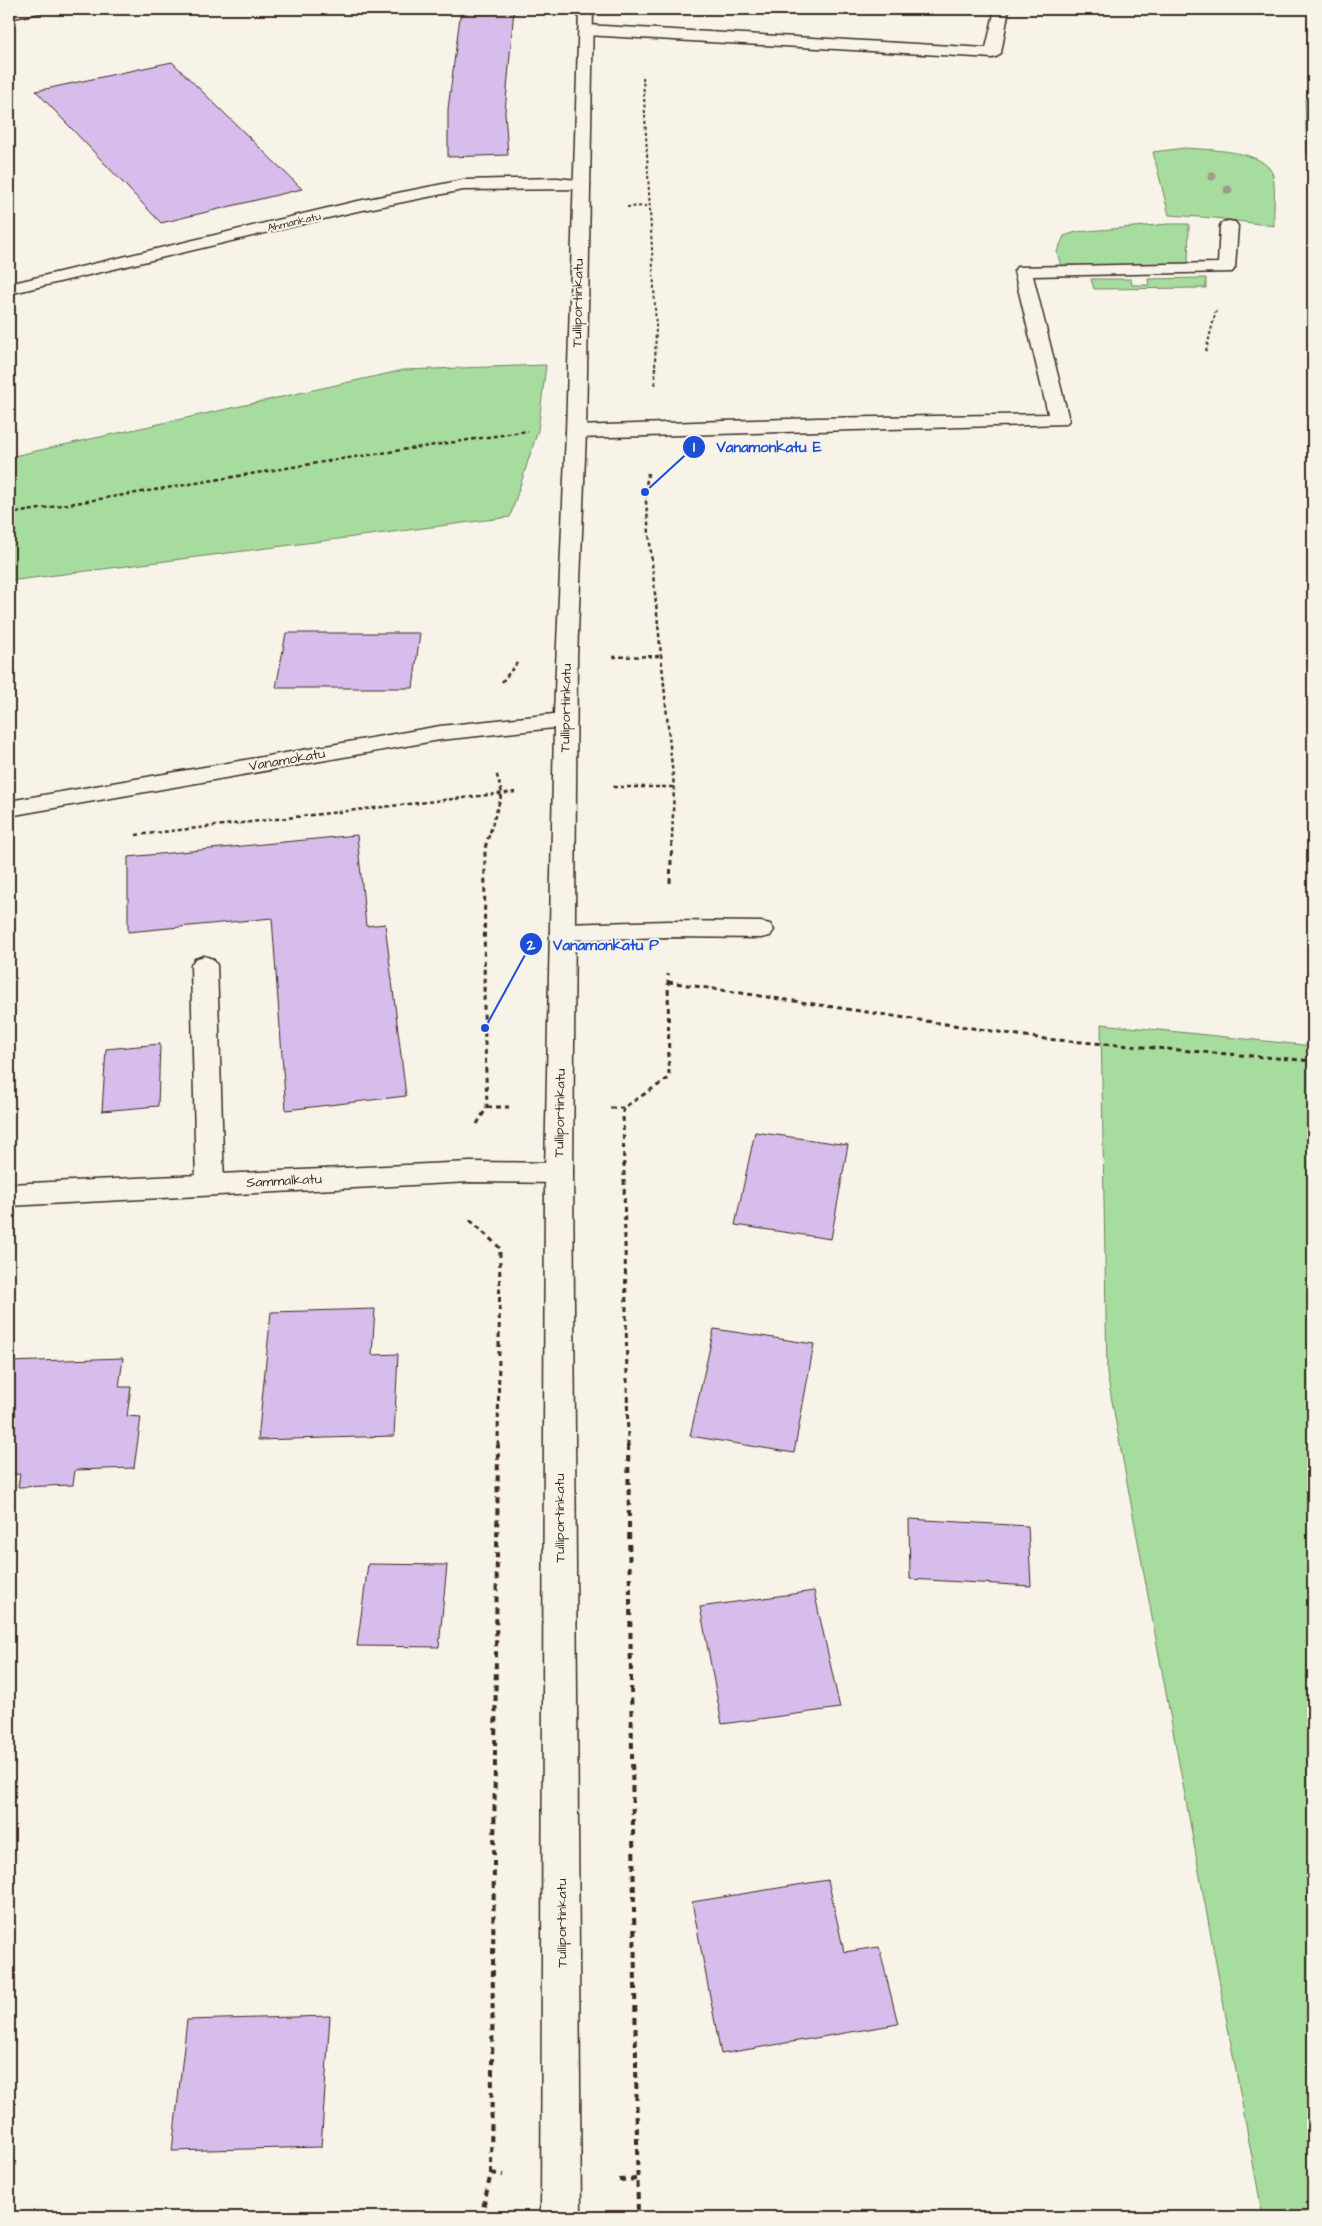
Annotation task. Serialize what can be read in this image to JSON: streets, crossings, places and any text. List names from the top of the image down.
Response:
{
  "streets": {
    "street": [
      "Ahmankatu",
      "Tulliportinkatu",
      "Vanamokatu",
      "Sammalkatu"
    ]
  },
  "crossings": [
    ["Ahmankatu", "Tulliportinkatu"],
    ["Tulliportinkatu", "Vanamokatu"],
    ["Tulliportinkatu", "Sammalkatu"]
  ],
  "places": ["Vanamonkatu E", "Vanamonkatu P"]
}
